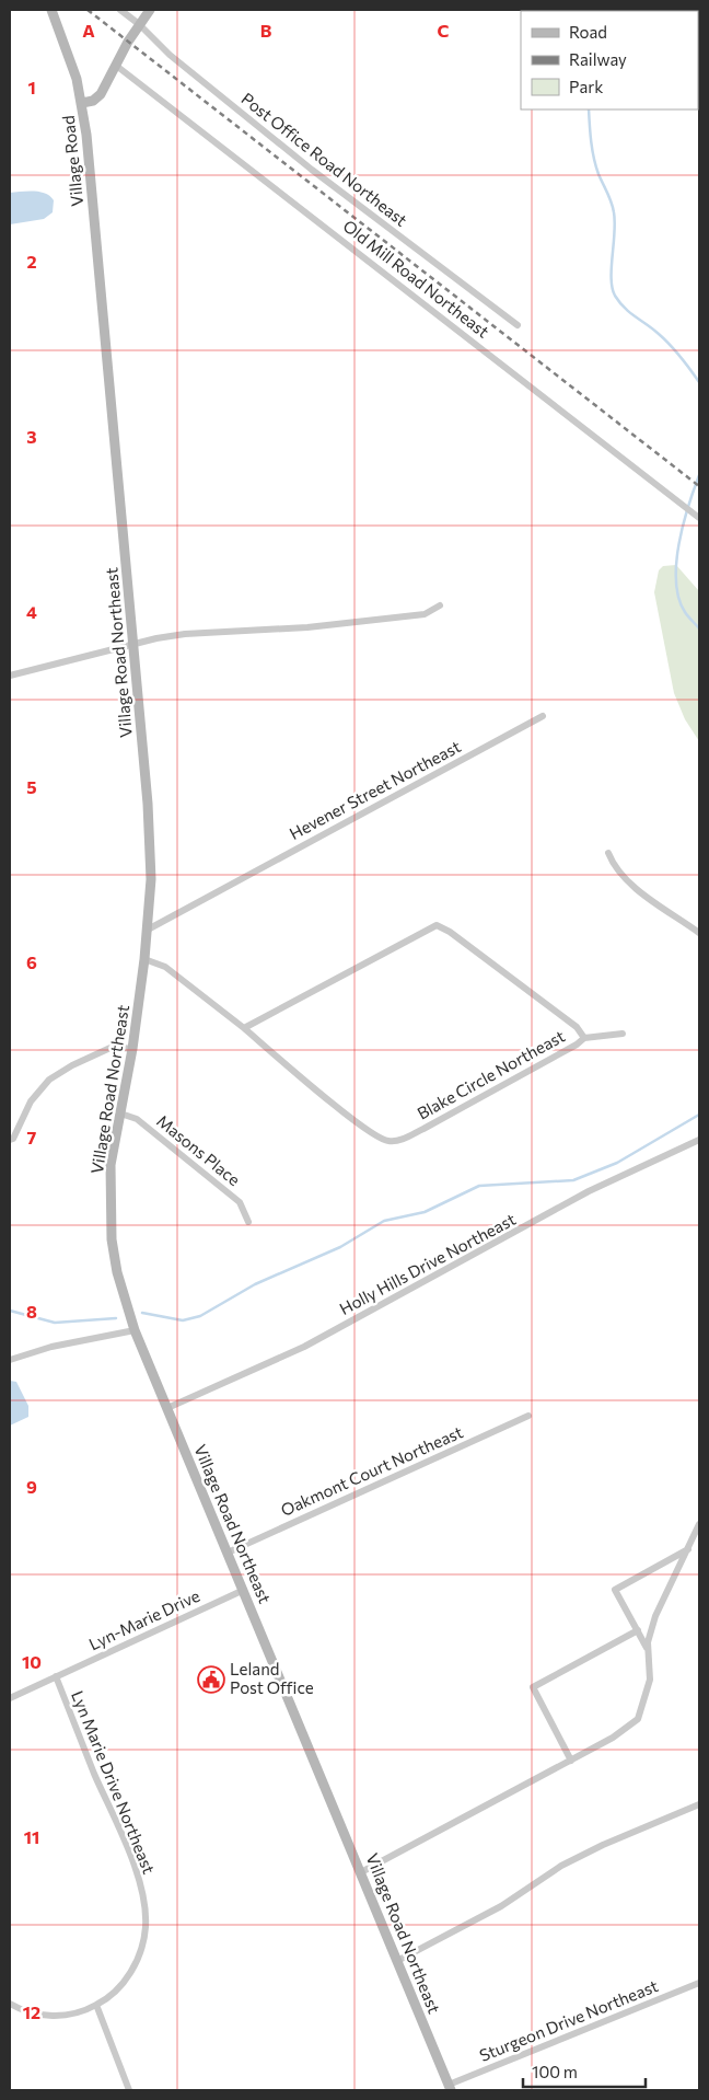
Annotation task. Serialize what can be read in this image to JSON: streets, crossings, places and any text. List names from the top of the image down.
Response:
{
  "streets": {
    "main road": ["Village Road", "Village Road Northeast"],
    "street": [
      "Post Office Road Northeast",
      "Old Mill Road Northeast",
      "Hevener Street Northeast",
      "Blake Circle Northeast",
      "Masons Place",
      "Holly Hills Drive Northeast",
      "Oakmont Court Northeast",
      "Lyn-Marie Drive",
      "Lyn Marie Drive Northeast",
      "Sturgeon Drive Northeast"
    ]
  },
  "crossings": [
    ["Village Road", "Village Road Northeast"],
    ["Village Road Northeast", "Hevener Street Northeast"],
    ["Village Road Northeast", "Blake Circle Northeast"],
    ["Village Road Northeast", "Masons Place"],
    ["Village Road Northeast", "Holly Hills Drive Northeast"],
    ["Village Road Northeast", "Oakmont Court Northeast"],
    ["Village Road Northeast", "Lyn-Marie Drive"],
    ["Village Road Northeast", "Sturgeon Drive Northeast"],
    ["Lyn-Marie Drive", "Lyn Marie Drive Northeast"]
  ],
  "places": {
    "public building": ["Leland Post Office"]
  },
  "legend": ["Road", "Railway", "Park"],
  "scale_bar": "100 m",
  "grid": {
    "columns": ["A", "B", "C"],
    "rows": [
      "1",
      "2",
      "3",
      "4",
      "5",
      "6",
      "7",
      "8",
      "9",
      "10",
      "11",
      "12"
    ]
  }
}
